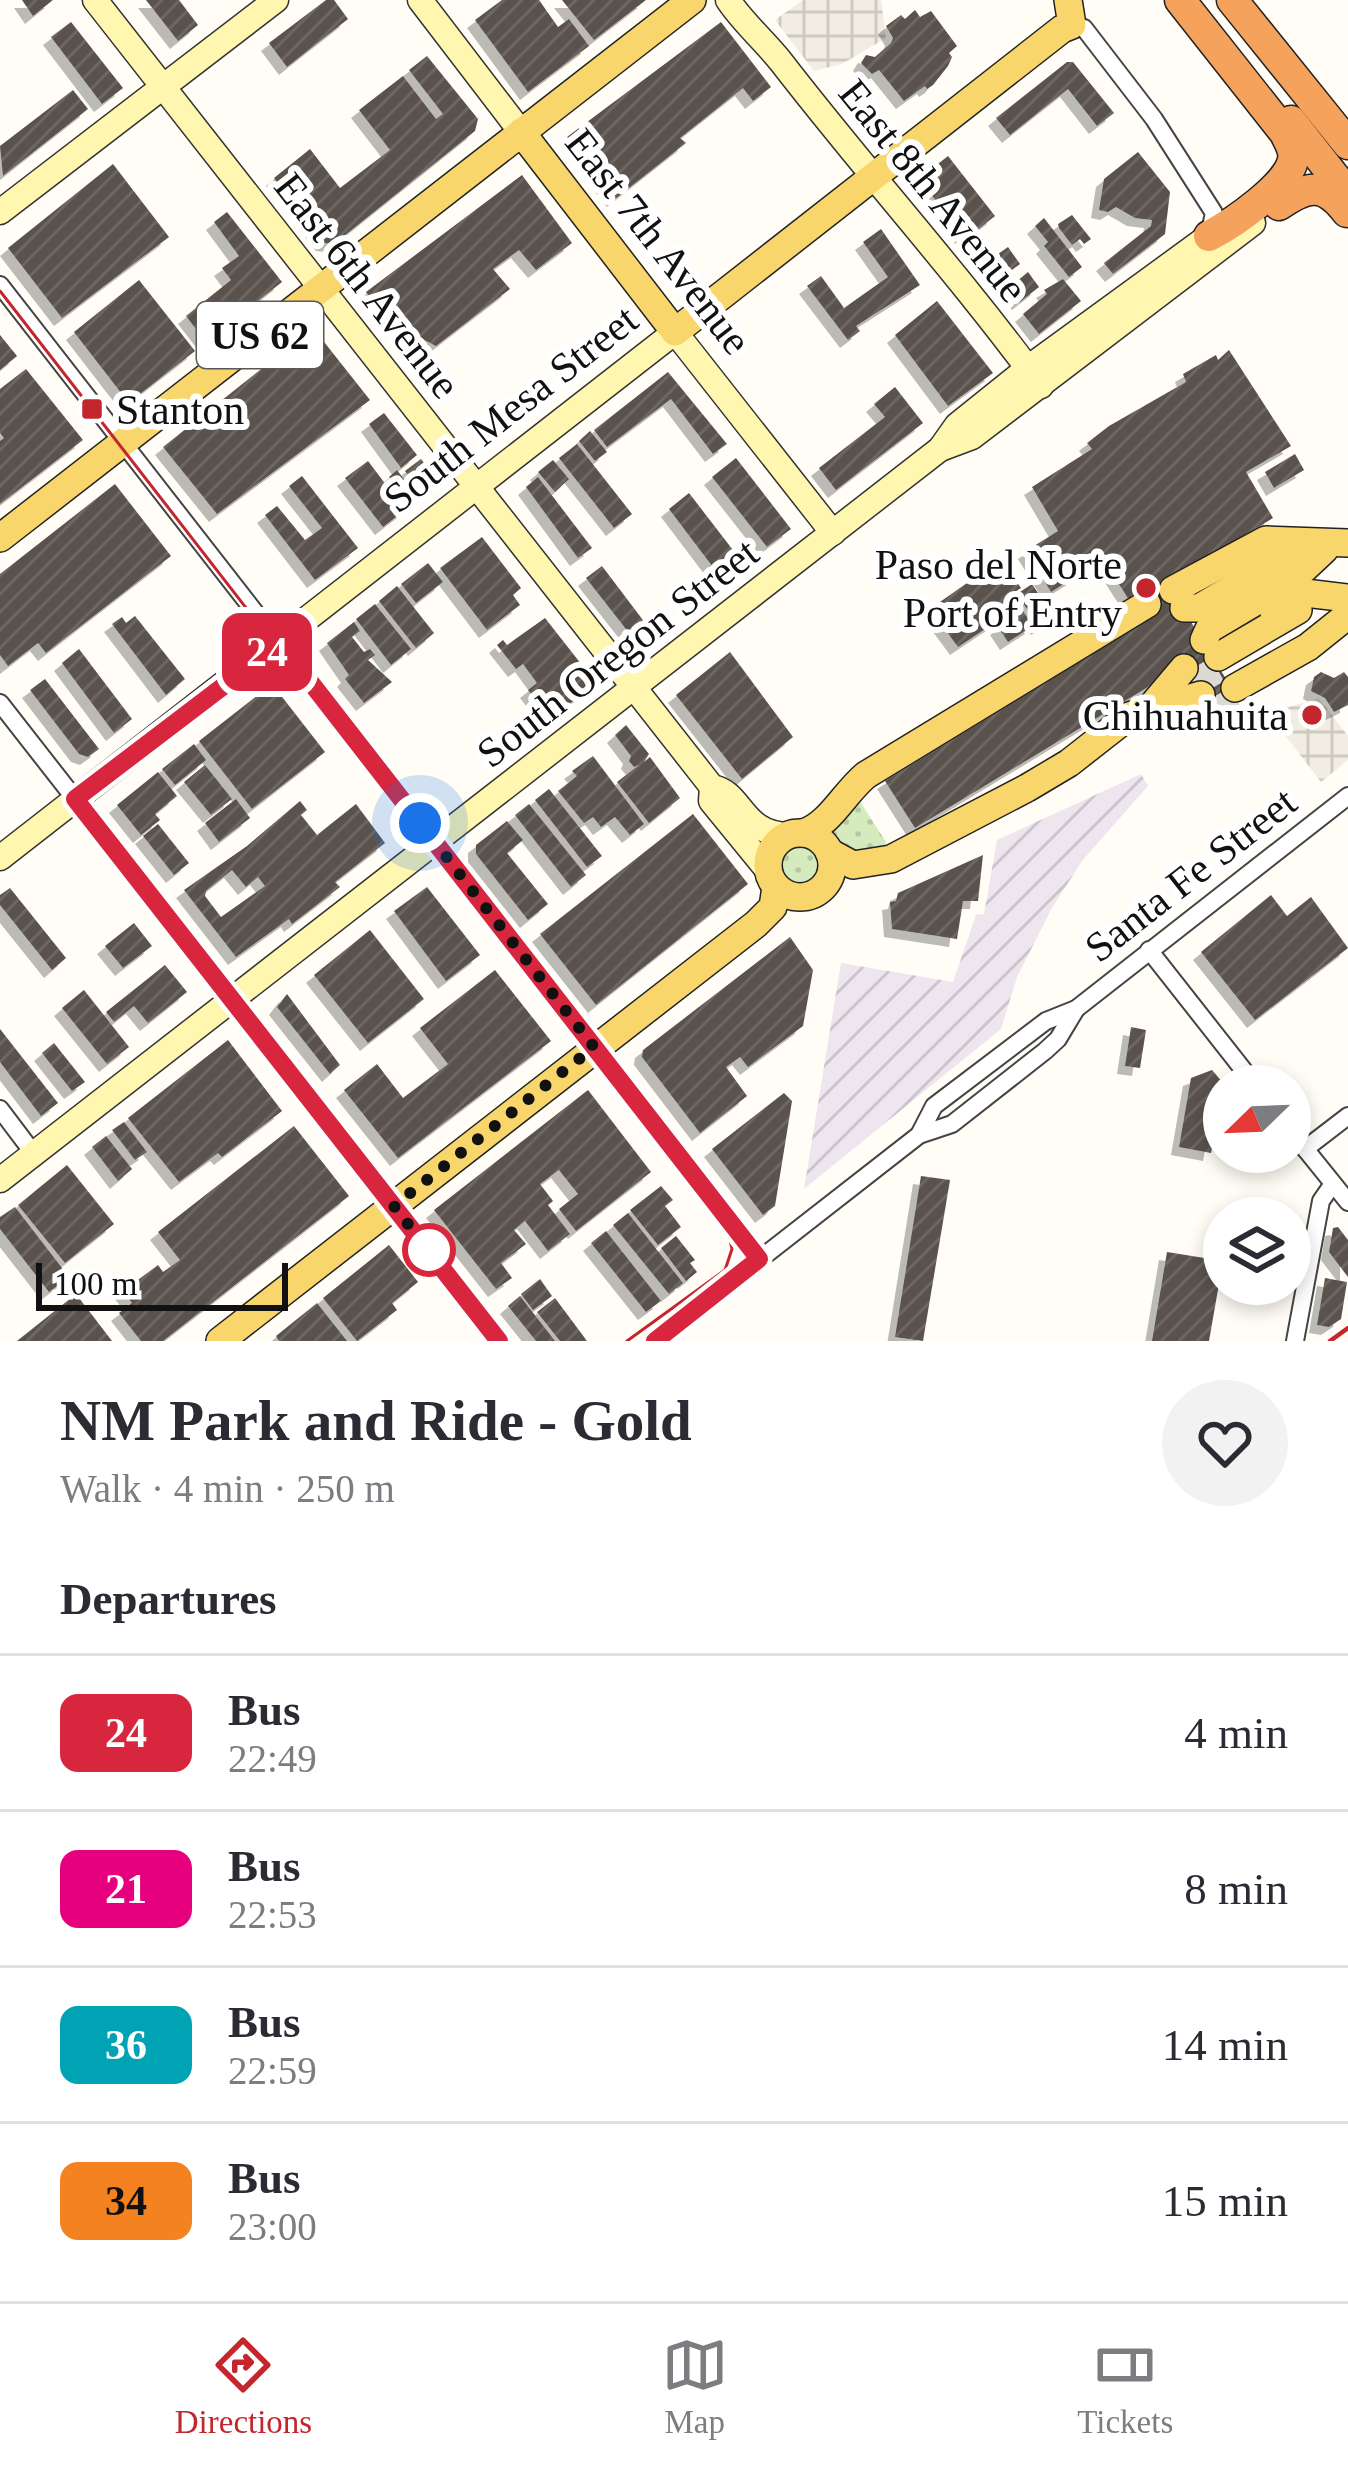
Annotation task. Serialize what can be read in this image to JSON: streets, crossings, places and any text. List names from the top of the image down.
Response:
{
  "streets": {
    "main road": ["East 7th Avenue", "US 62", "South Mesa Street"],
    "street": [
      "East 8th Avenue",
      "East 6th Avenue",
      "South Oregon Street",
      "Santa Fe Street"
    ]
  },
  "crossings": [
    ["East 8th Avenue", "South Mesa Street"],
    ["East 8th Avenue", "South Oregon Street"],
    ["East 7th Avenue", "US 62"],
    ["East 7th Avenue", "South Mesa Street"],
    ["East 7th Avenue", "South Oregon Street"],
    ["East 6th Avenue", "US 62"],
    ["East 6th Avenue", "South Mesa Street"],
    ["East 6th Avenue", "South Oregon Street"]
  ],
  "places": {
    "transit": ["Stanton"],
    "other": ["Paso del Norte Port of Entry", "Chihuahuita"]
  },
  "lines": ["bus line 24"],
  "scale_bar": "100 m",
  "north": "bottom left",
  "page": {
    "on_map": "24",
    "scale": "100 m",
    "heading": [
      ["NM Park and Ride - Gold", "Walk · 4 min · 250 m"],
      "Departures"
    ],
    "list": [
      {
        "mark": "24",
        "name": "Bus",
        "note": "22:49",
        "value": "4 min"
      },
      {
        "mark": "21",
        "name": "Bus",
        "note": "22:53",
        "value": "8 min"
      },
      {
        "mark": "36",
        "name": "Bus",
        "note": "22:59",
        "value": "14 min"
      },
      {
        "mark": "34",
        "name": "Bus",
        "note": "23:00",
        "value": "15 min"
      }
    ],
    "tabs": ["Directions", "Map", "Tickets"]
  }
}
